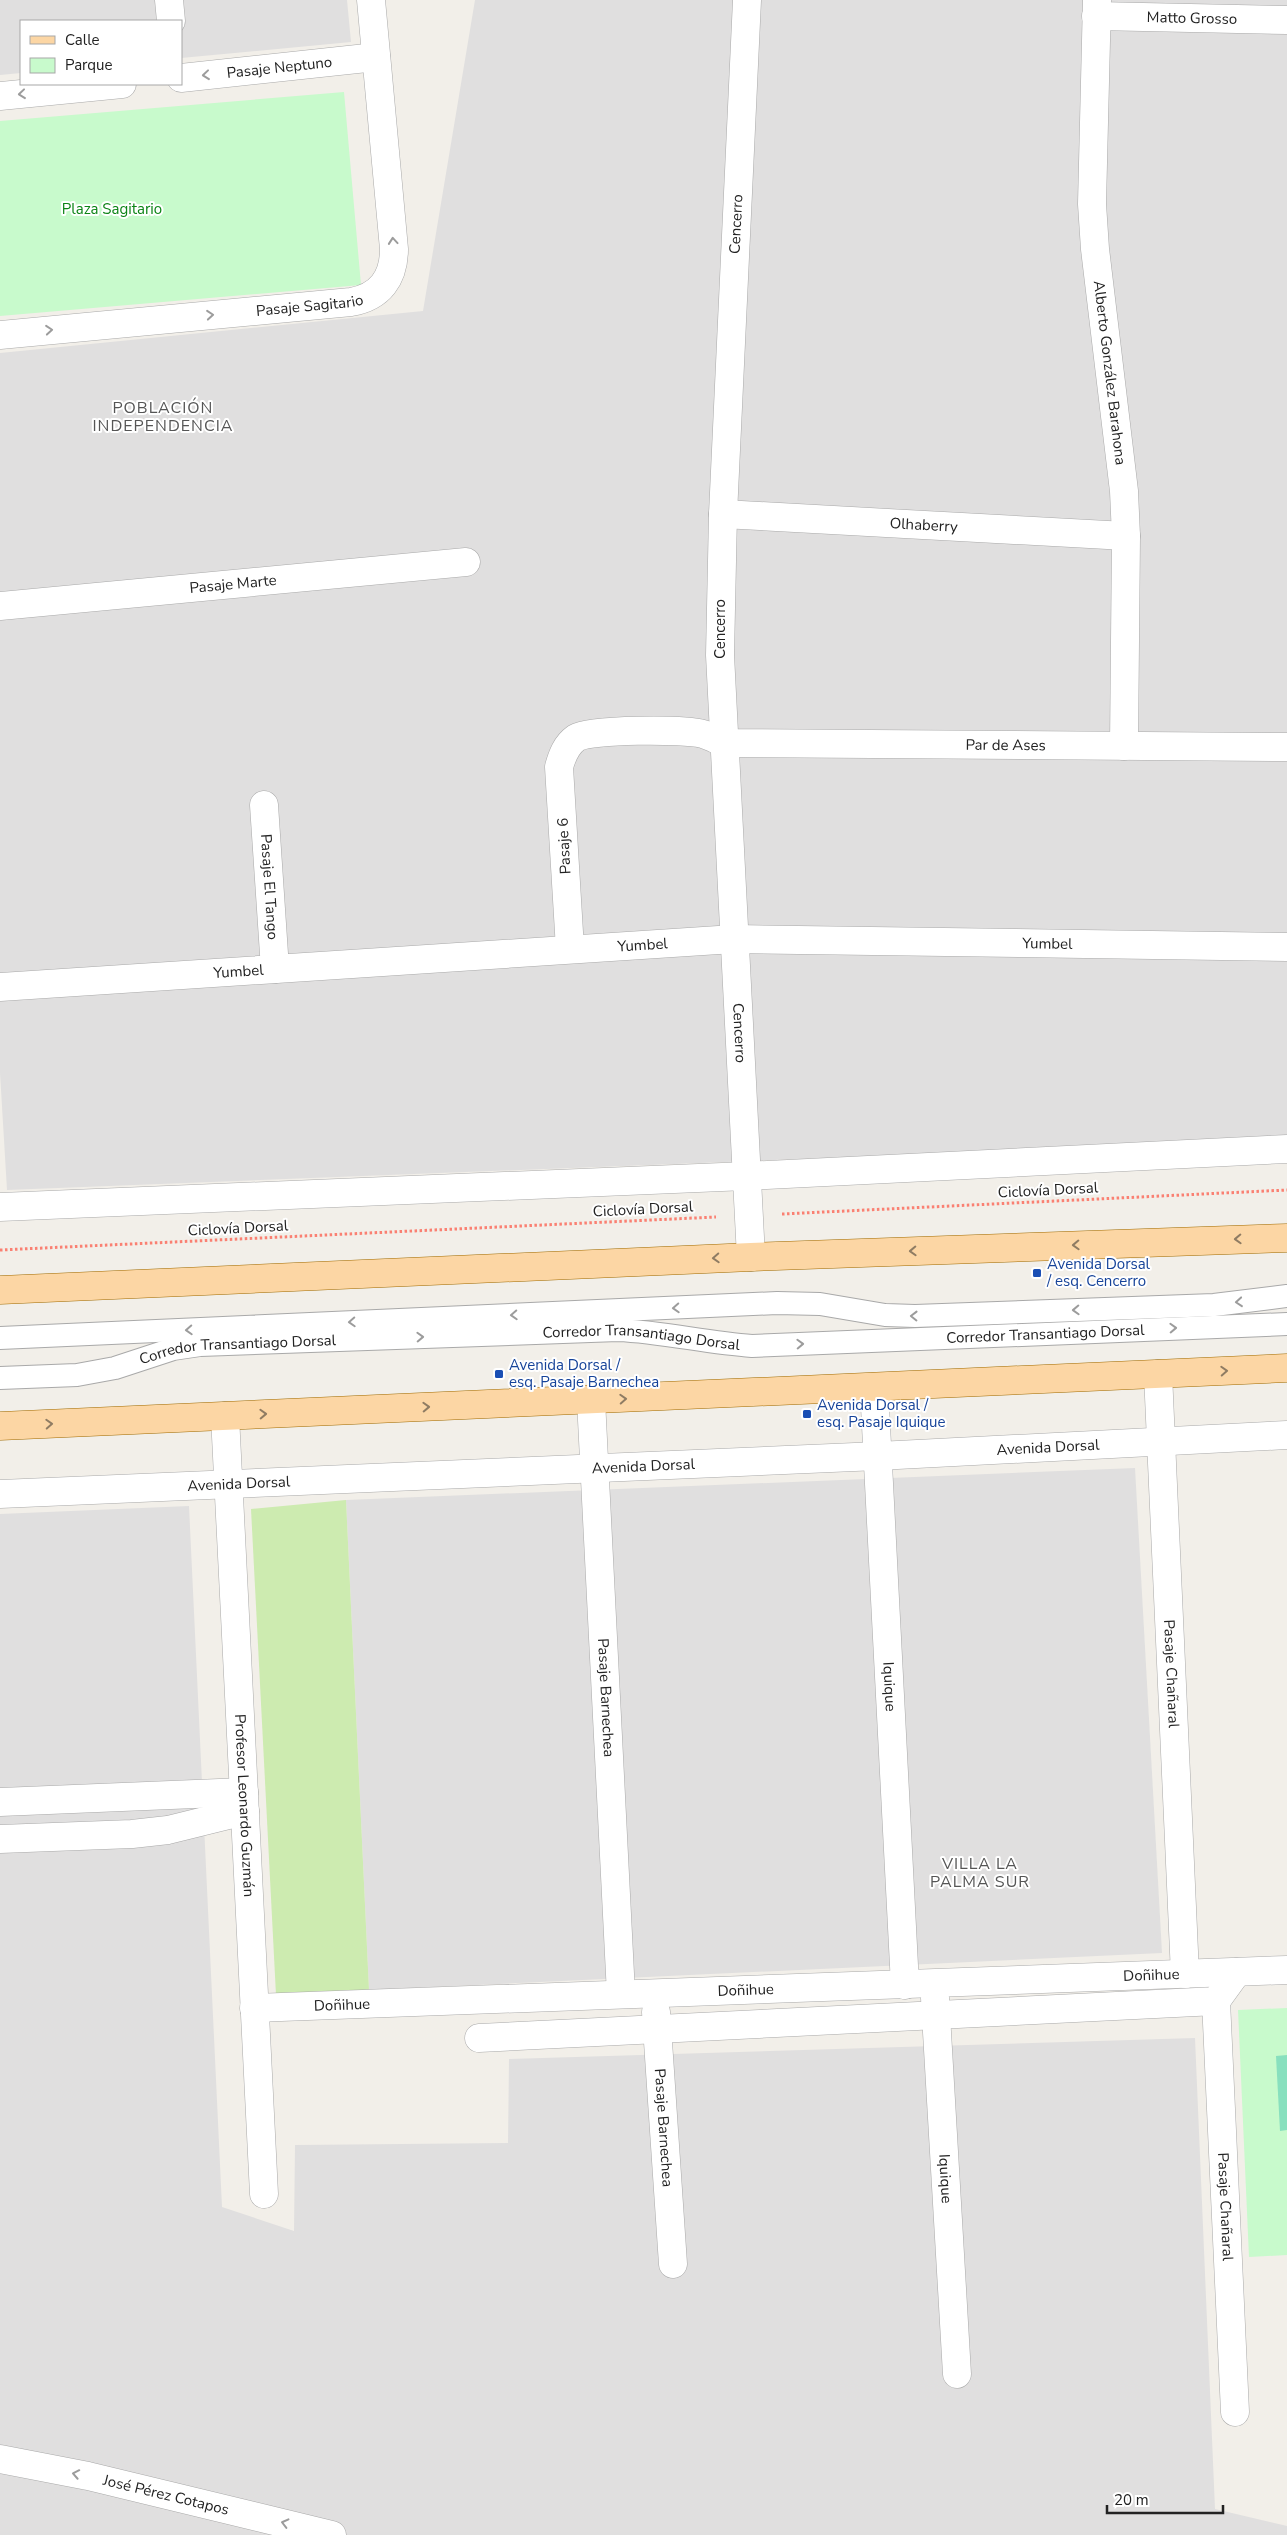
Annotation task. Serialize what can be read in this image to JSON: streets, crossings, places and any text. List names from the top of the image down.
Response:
{
  "streets": {
    "street": [
      "Matto Grosso",
      "Pasaje Neptuno",
      "Cencerro",
      "Pasaje Sagitario",
      "Alberto González Barahona",
      "Olhaberry",
      "Pasaje Marte",
      "Par de Ases",
      "Pasaje 6",
      "Pasaje El Tango",
      "Yumbel",
      "Avenida Dorsal",
      "Pasaje Chañaral",
      "Iquique",
      "Pasaje Barnechea",
      "Profesor Leonardo Guzmán",
      "Doñihue",
      "José Pérez Cotapos"
    ],
    "lane": ["Corredor Transantiago Dorsal"],
    "path": ["Ciclovía Dorsal"]
  },
  "crossings": [
    ["Matto Grosso", "Alberto González Barahona"],
    ["Pasaje Neptuno", "Pasaje Sagitario"],
    ["Cencerro", "Olhaberry"],
    ["Cencerro", "Par de Ases"],
    ["Cencerro", "Pasaje 6"],
    ["Cencerro", "Yumbel"],
    ["Cencerro", "Ciclovía Dorsal"],
    ["Alberto González Barahona", "Olhaberry"],
    ["Alberto González Barahona", "Par de Ases"],
    ["Par de Ases", "Pasaje 6"],
    ["Pasaje 6", "Yumbel"],
    ["Pasaje El Tango", "Yumbel"],
    ["Avenida Dorsal", "Pasaje Chañaral"],
    ["Avenida Dorsal", "Iquique"],
    ["Avenida Dorsal", "Pasaje Barnechea"],
    ["Avenida Dorsal", "Profesor Leonardo Guzmán"],
    ["Pasaje Chañaral", "Doñihue"],
    ["Iquique", "Doñihue"],
    ["Pasaje Barnechea", "Doñihue"],
    ["Profesor Leonardo Guzmán", "Doñihue"]
  ],
  "one_way": ["Pasaje Neptuno", "José Pérez Cotapos"],
  "districts": ["POBLACIÓN INDEPENDENCIA", "VILLA LA PALMA SUR"],
  "parks": ["Plaza Sagitario"],
  "places": {
    "transit": ["Avenida Dorsal / esq. Cencerro", "Avenida Dorsal / esq. Pasaje Barnechea", "Avenida Dorsal / esq. Pasaje Iquique"]
  },
  "legend": ["Calle", "Parque"],
  "scale_bar": "20 m"
}
